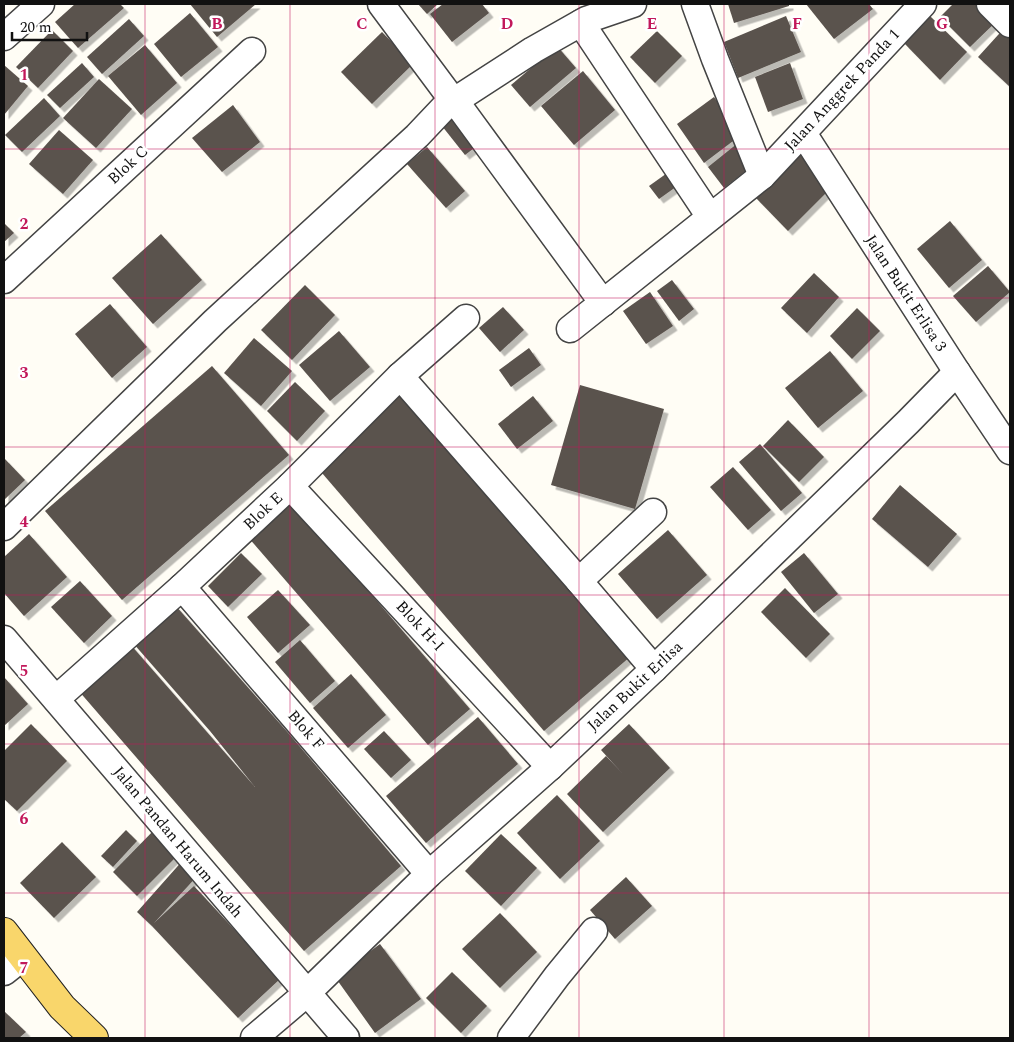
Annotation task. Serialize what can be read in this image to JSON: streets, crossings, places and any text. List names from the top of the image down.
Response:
{
  "streets": {
    "street": [
      "Jalan Anggrek Panda 1",
      "Blok C",
      "Jalan Bukit Erlisa 3",
      "Blok E",
      "Blok H-I",
      "Jalan Bukit Erlisa",
      "Blok F",
      "Jalan Pandan Harum Indah"
    ]
  },
  "crossings": [
    ["Jalan Anggrek Panda 1", "Jalan Bukit Erlisa 3"],
    ["Jalan Bukit Erlisa 3", "Jalan Bukit Erlisa"],
    ["Blok E", "Blok H-I"],
    ["Blok E", "Blok F"],
    ["Blok E", "Jalan Pandan Harum Indah"],
    ["Blok H-I", "Jalan Bukit Erlisa"],
    ["Jalan Bukit Erlisa", "Blok F"],
    ["Jalan Bukit Erlisa", "Jalan Pandan Harum Indah"]
  ],
  "scale_bar": "20 m",
  "grid": {
    "columns": [
      "B",
      "C",
      "D",
      "E",
      "F",
      "G"
    ],
    "rows": [
      "1",
      "2",
      "3",
      "4",
      "5",
      "6",
      "7"
    ]
  }
}
